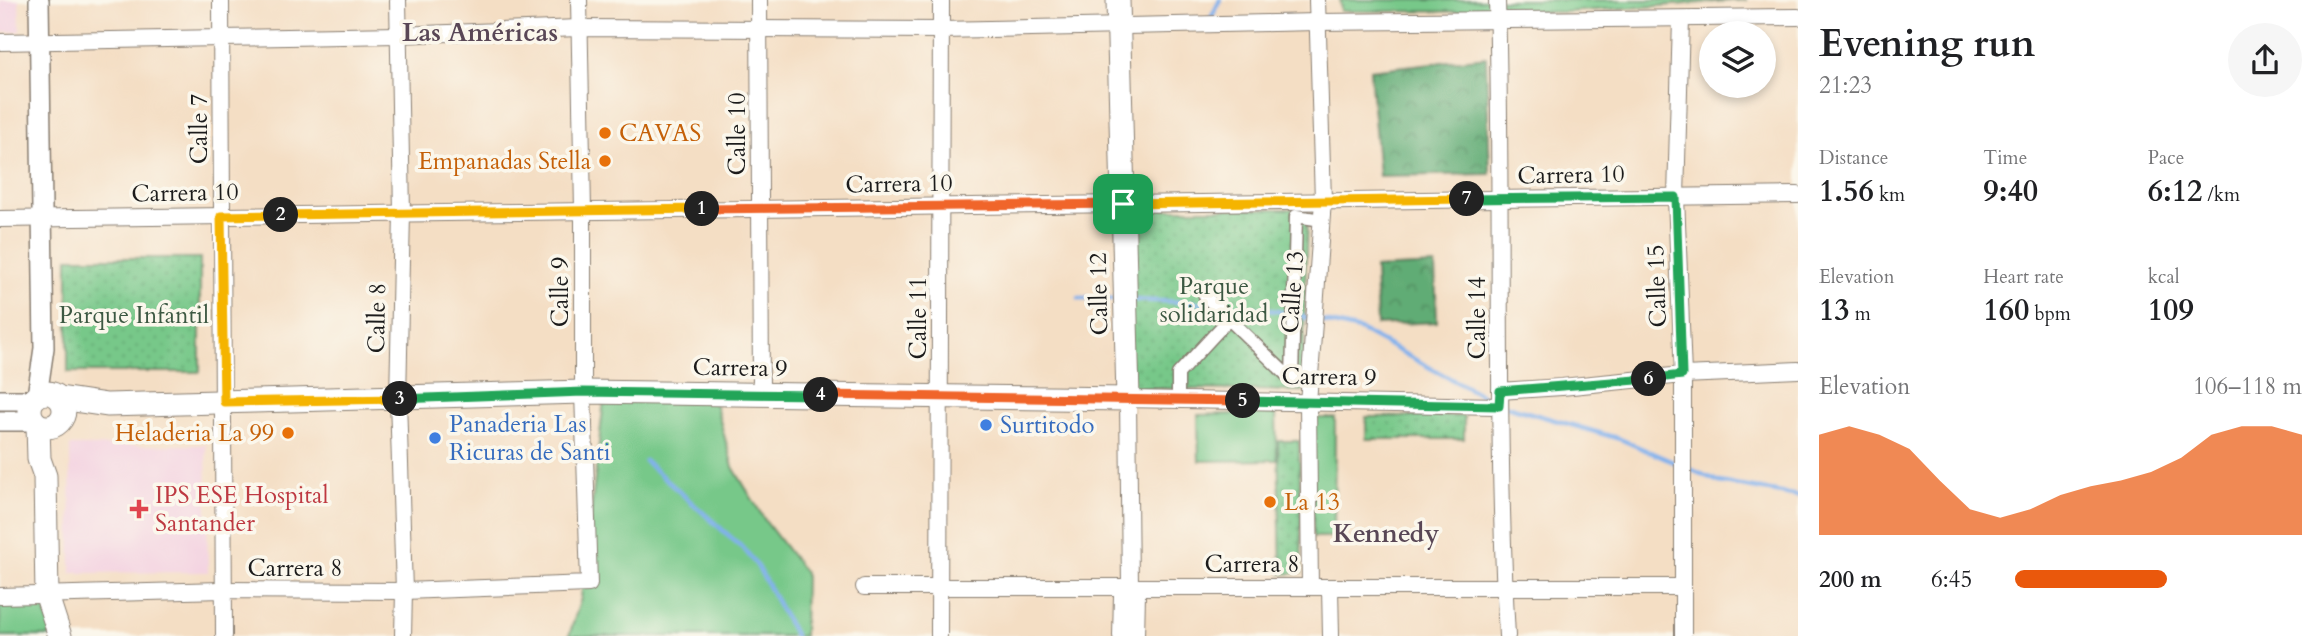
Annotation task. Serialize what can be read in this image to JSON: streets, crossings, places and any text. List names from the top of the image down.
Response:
{
  "streets": {
    "main road": ["Calle 12", "Carrera 9"],
    "street": [
      "Calle 7",
      "Calle 10",
      "Carrera 10",
      "Calle 15",
      "Calle 9",
      "Calle 13",
      "Calle 8",
      "Calle 11",
      "Calle 14",
      "Carrera 8"
    ]
  },
  "crossings": [
    ["Calle 7", "Carrera 10"],
    ["Calle 7", "Carrera 9"],
    ["Calle 7", "Carrera 8"],
    ["Calle 10", "Carrera 10"],
    ["Calle 10", "Carrera 9"],
    ["Carrera 10", "Calle 15"],
    ["Carrera 10", "Calle 9"],
    ["Carrera 10", "Calle 13"],
    ["Carrera 10", "Calle 12"],
    ["Carrera 10", "Calle 8"],
    ["Carrera 10", "Calle 11"],
    ["Carrera 10", "Calle 14"],
    ["Calle 15", "Carrera 9"],
    ["Calle 15", "Carrera 8"],
    ["Calle 9", "Carrera 9"],
    ["Calle 9", "Carrera 8"],
    ["Calle 13", "Carrera 9"],
    ["Calle 13", "Carrera 8"],
    ["Calle 12", "Carrera 9"],
    ["Calle 12", "Carrera 8"],
    ["Calle 8", "Carrera 9"],
    ["Calle 8", "Carrera 8"],
    ["Calle 11", "Carrera 9"],
    ["Calle 11", "Carrera 8"],
    ["Calle 14", "Carrera 9"],
    ["Calle 14", "Carrera 8"]
  ],
  "districts": ["Las Américas", "Kennedy"],
  "parks": ["Parque solidaridad", "Parque Infantil"],
  "places": {
    "other": [
      "CAVAS",
      "Empanadas Stella",
      "Surtitodo",
      "Heladeria La 99",
      "Panaderia Las Ricuras de Santi",
      "La 13"
    ],
    "health": ["IPS ESE Hospital Santander"]
  },
  "page": {
    "heading": ["Evening run", "21:23"],
    "stats": [
      ["Distance", "1.56 km"],
      ["Time", "9:40"],
      ["Pace", "6:12 /km"],
      ["Elevation", "13 m"],
      ["Heart rate", "160 bpm"],
      ["kcal", "109"]
    ],
    "pins": [
      "7",
      "1",
      "2",
      "6",
      "4",
      "3",
      "5"
    ],
    "chart": ["Elevation", "106–118 m"],
    "list": [
      {
        "name": "200 m",
        "note": "6:45"
      }
    ]
  }
}
